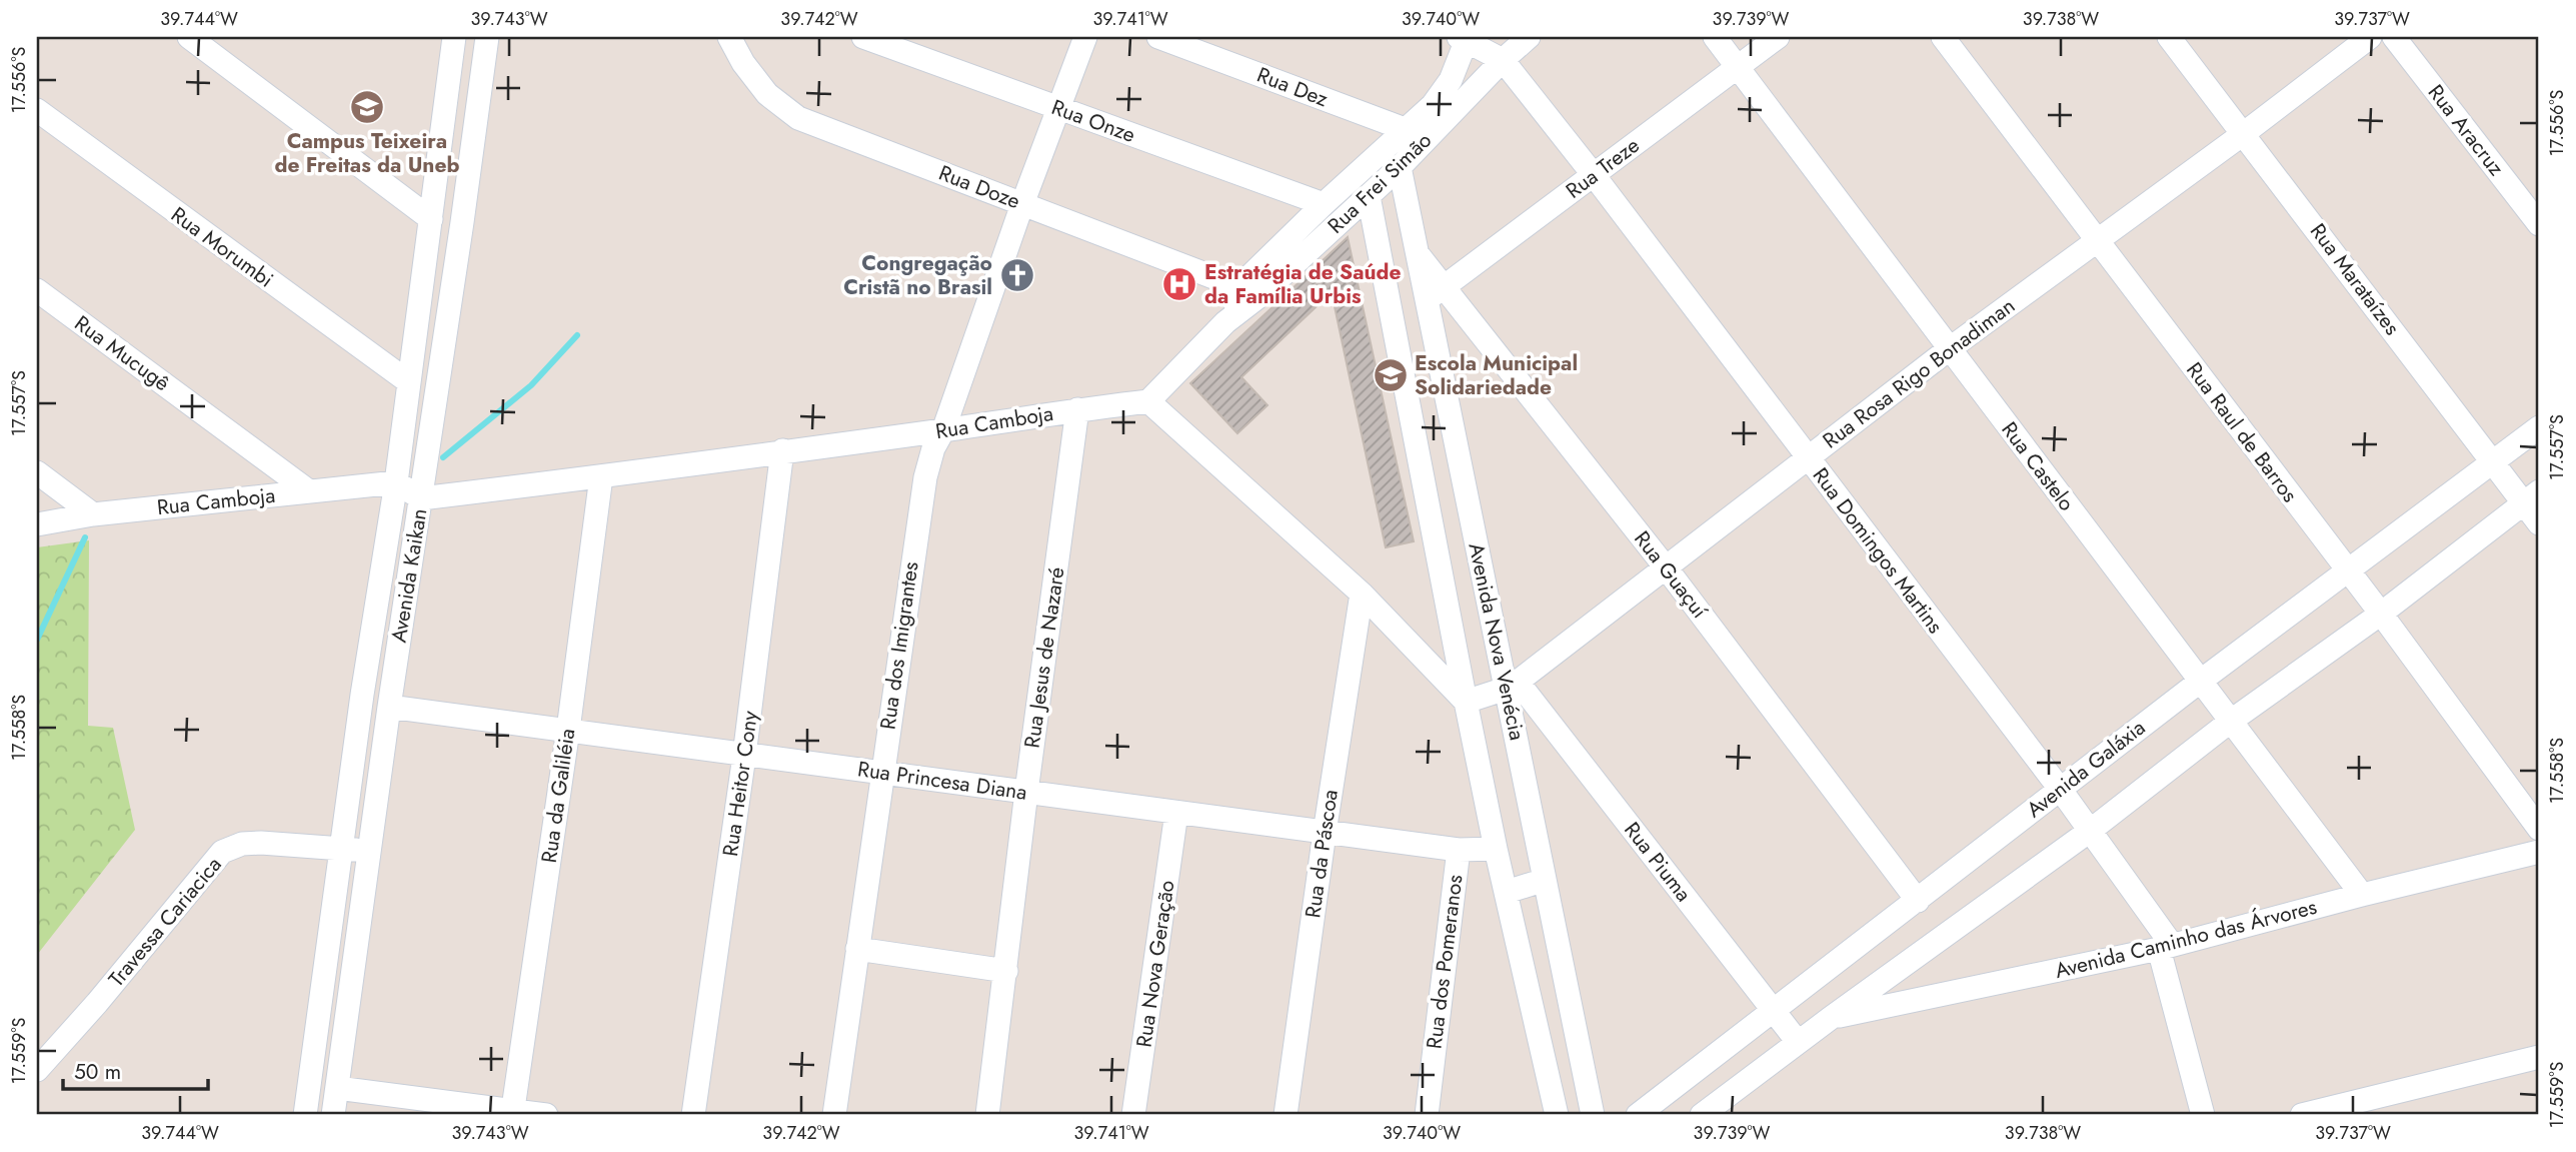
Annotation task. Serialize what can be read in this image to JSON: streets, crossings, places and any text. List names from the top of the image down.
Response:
{
  "streets": {
    "street": [
      "Rua Dez",
      "Rua Onze",
      "Rua Aracruz",
      "Rua Treze",
      "Rua Frei Simão",
      "Rua Doze",
      "Rua Morumbi",
      "Rua Marataízes",
      "Rua Mucugê",
      "Rua Rosa Rigo Bonadiman",
      "Rua Camboja",
      "Rua Raul de Barros",
      "Rua Castelo",
      "Rua Domingos Martins",
      "Rua Guaçuí",
      "Avenida Kaikan",
      "Avenida Nova Venécia",
      "Rua dos Imigrantes",
      "Rua Jesus de Nazaré",
      "Avenida Galáxia",
      "Rua Princesa Diana",
      "Rua Heitor Cony",
      "Rua da Galiléia",
      "Rua da Páscoa",
      "Rua Piuma",
      "Travessa Cariacica",
      "Avenida Caminho das Árvores",
      "Rua dos Pomeranos",
      "Rua Nova Geração"
    ]
  },
  "crossings": [
    ["Rua Dez", "Rua Frei Simão"],
    ["Rua Onze", "Rua Frei Simão"],
    ["Rua Onze", "Rua dos Imigrantes"],
    ["Rua Treze", "Rua Castelo"],
    ["Rua Treze", "Rua Domingos Martins"],
    ["Rua Treze", "Rua Guaçuí"],
    ["Rua Treze", "Avenida Nova Venécia"],
    ["Rua Frei Simão", "Rua Doze"],
    ["Rua Frei Simão", "Rua Camboja"],
    ["Rua Frei Simão", "Rua Domingos Martins"],
    ["Rua Frei Simão", "Avenida Nova Venécia"],
    ["Rua Doze", "Rua dos Imigrantes"],
    ["Rua Morumbi", "Avenida Kaikan"],
    ["Rua Marataízes", "Rua Rosa Rigo Bonadiman"],
    ["Rua Marataízes", "Avenida Galáxia"],
    ["Rua Mucugê", "Rua Camboja"],
    ["Rua Rosa Rigo Bonadiman", "Rua Raul de Barros"],
    ["Rua Rosa Rigo Bonadiman", "Rua Castelo"],
    ["Rua Rosa Rigo Bonadiman", "Rua Domingos Martins"],
    ["Rua Rosa Rigo Bonadiman", "Rua Guaçuí"],
    ["Rua Rosa Rigo Bonadiman", "Avenida Nova Venécia"],
    ["Rua Rosa Rigo Bonadiman", "Rua Piuma"],
    ["Rua Camboja", "Avenida Kaikan"],
    ["Rua Camboja", "Rua dos Imigrantes"],
    ["Rua Camboja", "Rua Jesus de Nazaré"],
    ["Rua Camboja", "Rua Heitor Cony"],
    ["Rua Camboja", "Rua da Galiléia"],
    ["Rua Raul de Barros", "Avenida Galáxia"],
    ["Rua Castelo", "Avenida Galáxia"],
    ["Rua Castelo", "Avenida Caminho das Árvores"],
    ["Rua Domingos Martins", "Avenida Galáxia"],
    ["Rua Domingos Martins", "Avenida Caminho das Árvores"],
    ["Rua Guaçuí", "Avenida Nova Venécia"],
    ["Rua Guaçuí", "Avenida Galáxia"],
    ["Avenida Kaikan", "Rua Princesa Diana"],
    ["Avenida Kaikan", "Travessa Cariacica"],
    ["Avenida Nova Venécia", "Rua Princesa Diana"],
    ["Avenida Nova Venécia", "Rua Piuma"],
    ["Rua dos Imigrantes", "Rua Princesa Diana"],
    ["Rua Jesus de Nazaré", "Rua Princesa Diana"],
    ["Avenida Galáxia", "Rua Piuma"],
    ["Rua Princesa Diana", "Rua Heitor Cony"],
    ["Rua Princesa Diana", "Rua da Galiléia"],
    ["Rua Princesa Diana", "Rua da Páscoa"],
    ["Rua Princesa Diana", "Rua dos Pomeranos"],
    ["Rua Princesa Diana", "Rua Nova Geração"]
  ],
  "places": {
    "school or university": ["Campus Teixeira de Freitas da Uneb", "Escola Municipal Solidariedade"],
    "church": ["Congregação Cristã no Brasil"],
    "hospital": ["Estratégia de Saúde da Família Urbis"]
  },
  "scale_bar": "50 m",
  "coordinates": [
    "39.744°W",
    "39.743°W",
    "39.742°W",
    "39.741°W",
    "39.740°W",
    "39.739°W",
    "39.738°W",
    "39.737°W",
    "17.556°S",
    "17.557°S",
    "17.558°S",
    "17.559°S"
  ]
}
